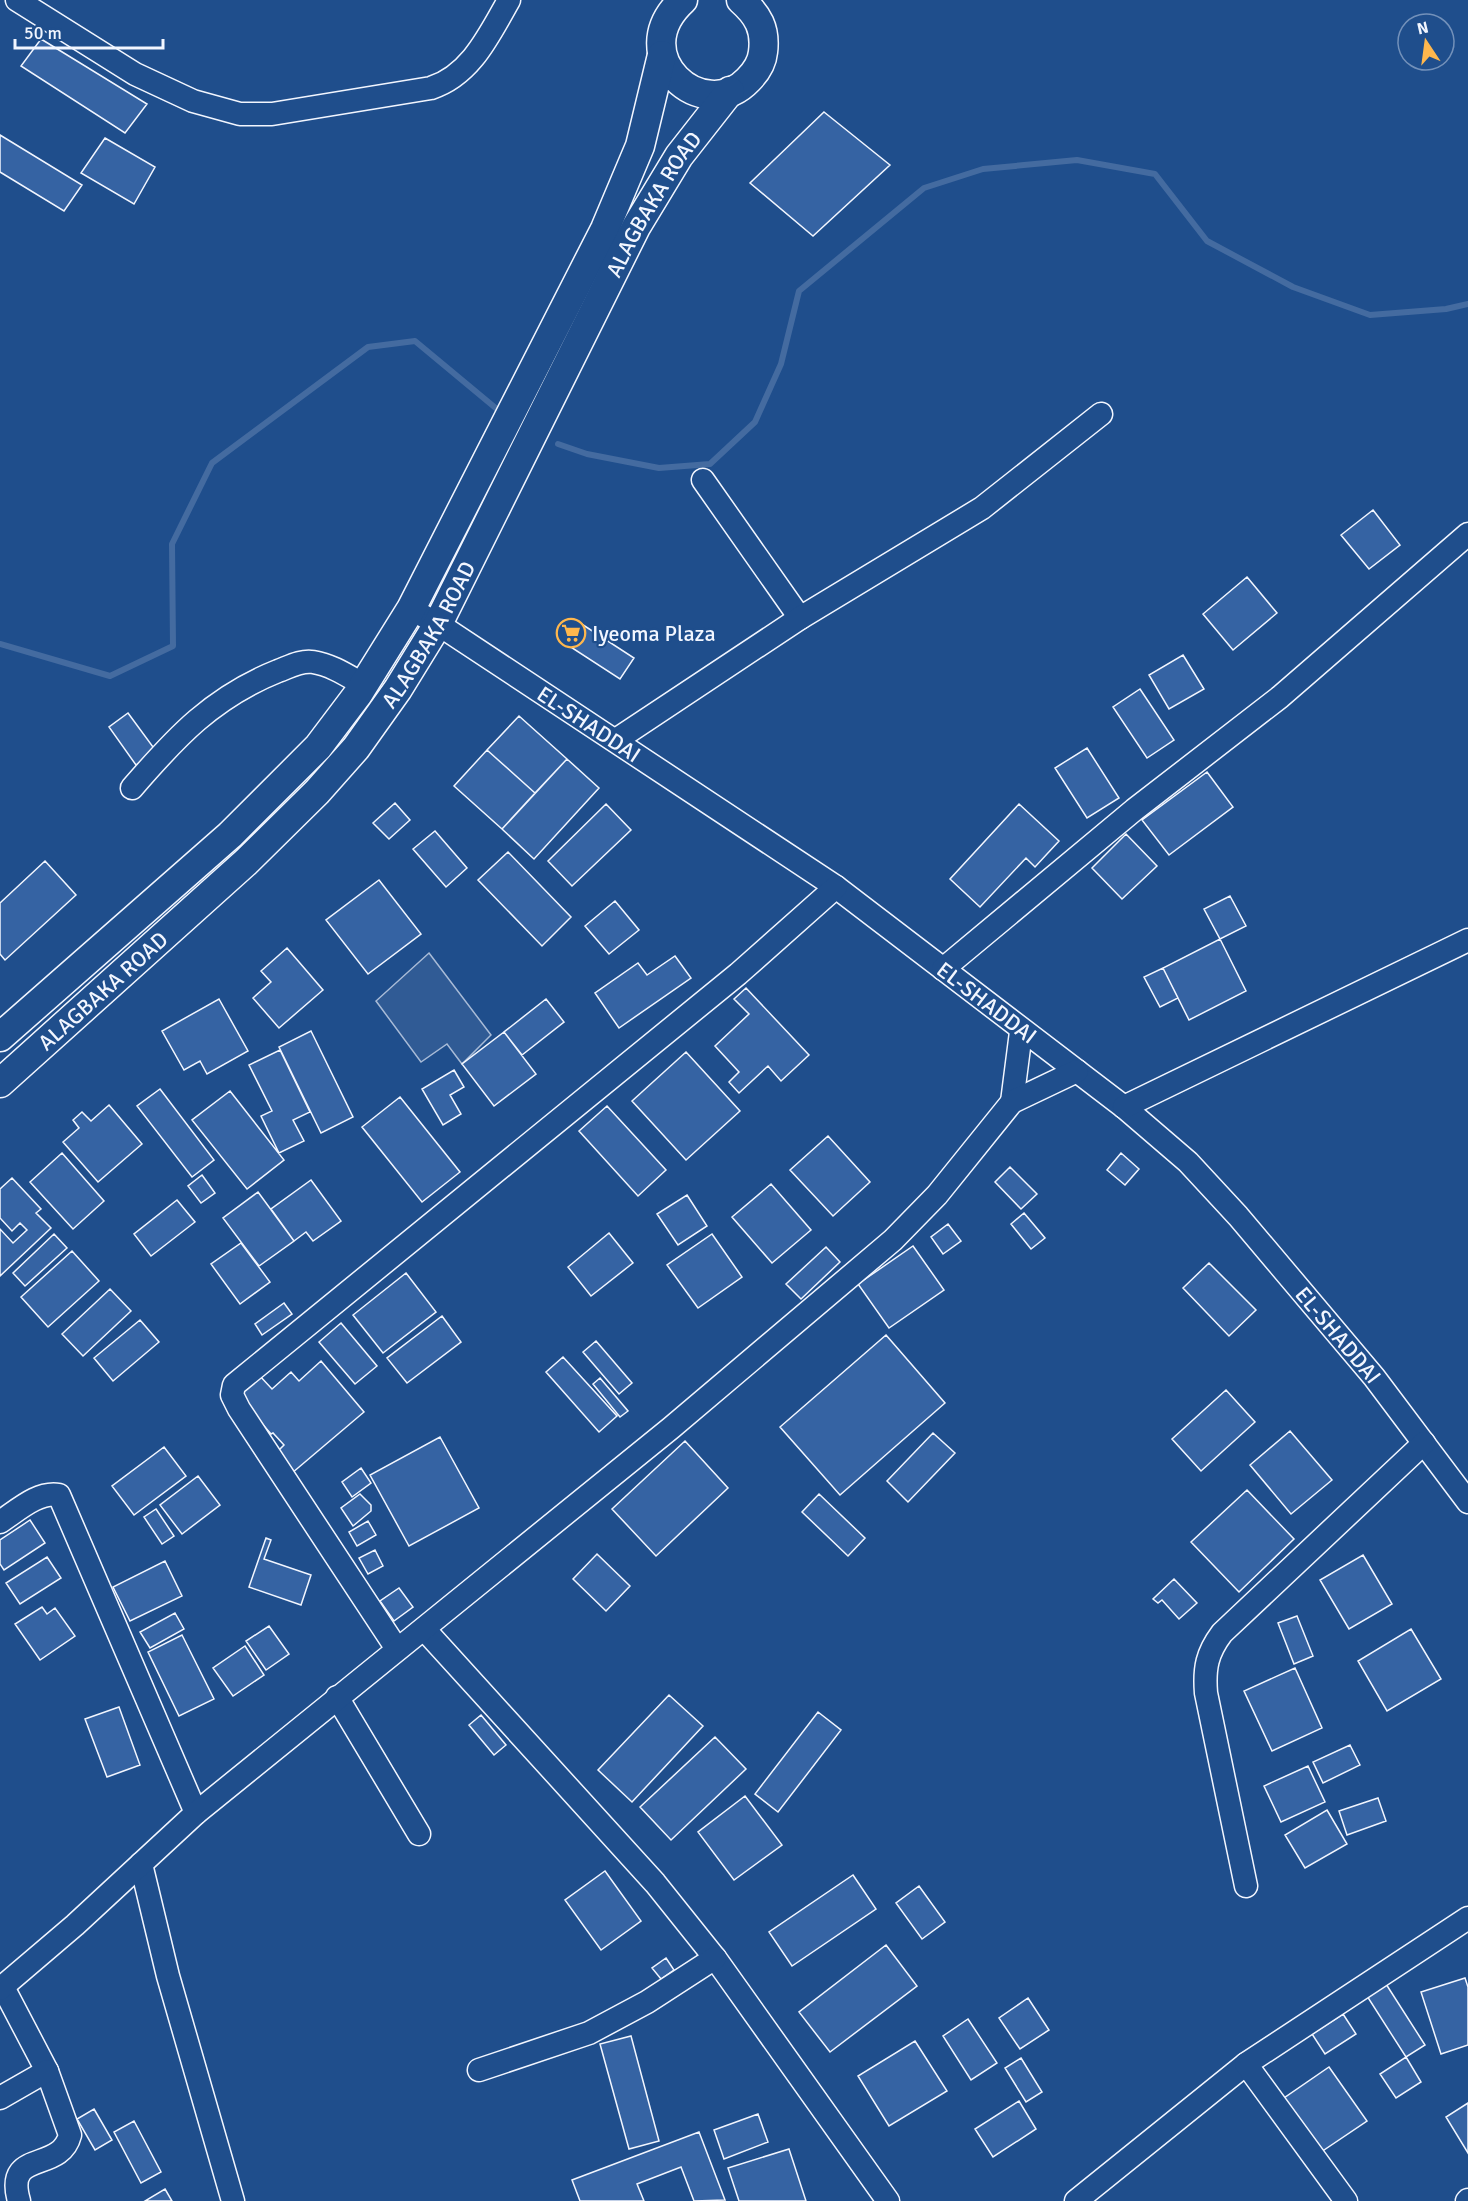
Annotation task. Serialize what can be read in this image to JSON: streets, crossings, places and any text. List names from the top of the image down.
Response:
{
  "streets": {
    "main road": ["ALAGBAKA ROAD"],
    "street": ["EL-SHADDAI"]
  },
  "crossings": [
    ["ALAGBAKA ROAD", "EL-SHADDAI"]
  ],
  "places": {
    "supermarket": ["Iyeoma Plaza"]
  },
  "scale_bar": "50 m",
  "north": "top"
}
